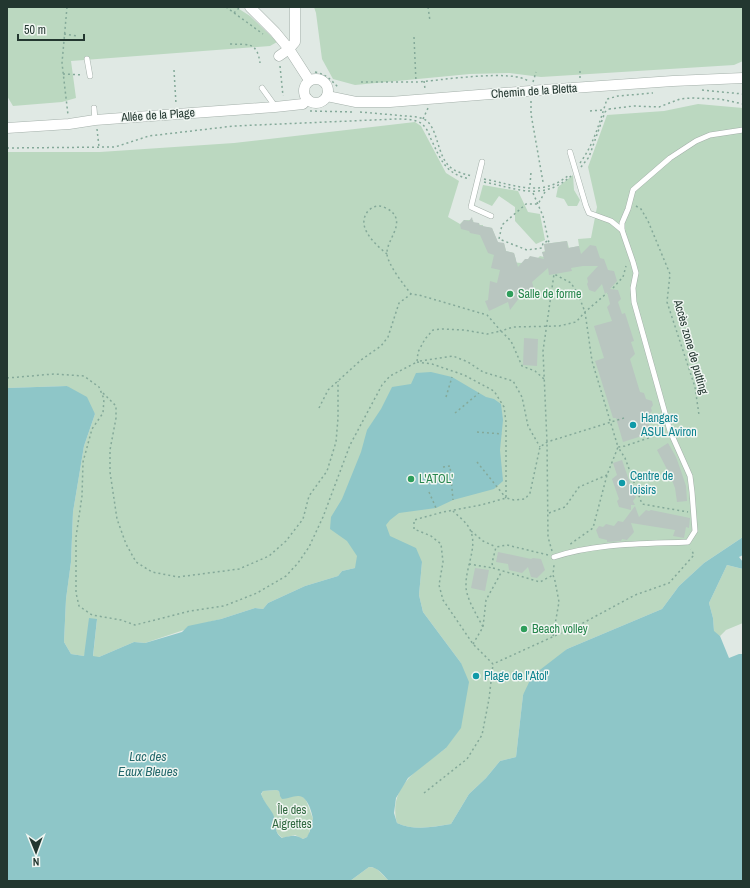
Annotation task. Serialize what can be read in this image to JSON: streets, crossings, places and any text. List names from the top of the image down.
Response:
{
  "streets": {
    "street": ["Chemin de la Bletta", "Allée de la Plage"],
    "path": ["Accès zone de putting"]
  },
  "crossings": [
    ["Chemin de la Bletta", "Allée de la Plage"]
  ],
  "water": ["Lac des Eaux Bleues"],
  "parks": ["Île des Aigrettes"],
  "places": [
    "Salle de forme",
    "Hangars ASUL Aviron",
    "L'ATOL'",
    "Centre de loisirs",
    "Beach volley",
    "Plage de l'Atol'"
  ],
  "scale_bar": "50 m",
  "north": "bottom"
}
